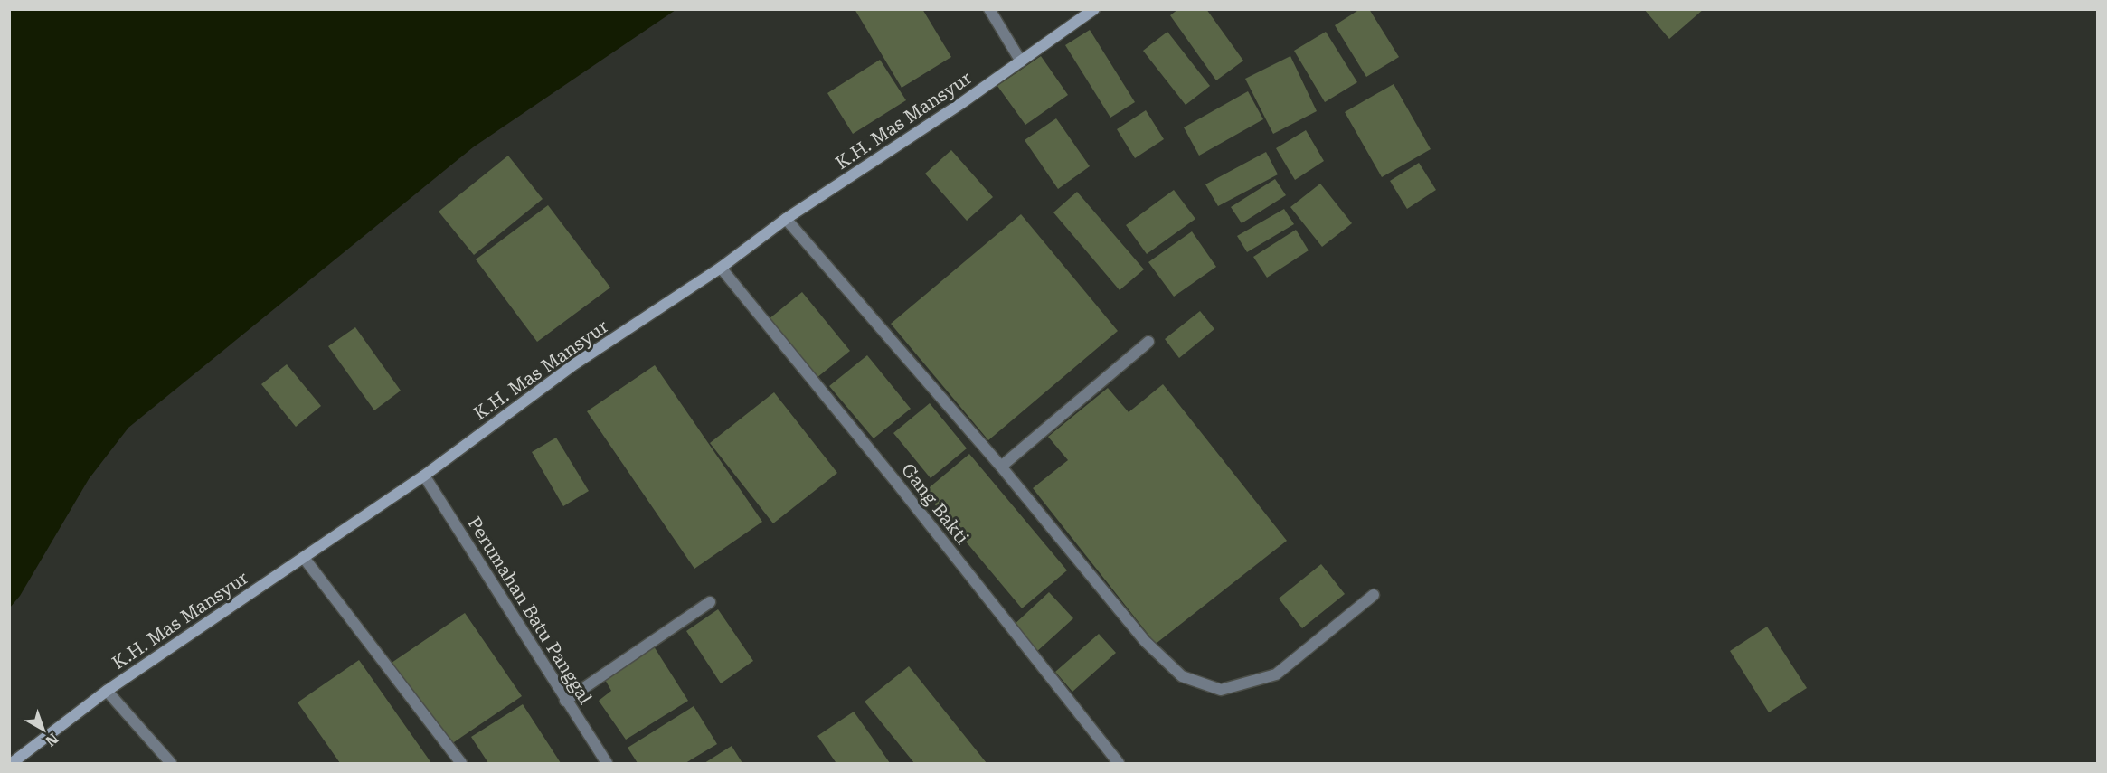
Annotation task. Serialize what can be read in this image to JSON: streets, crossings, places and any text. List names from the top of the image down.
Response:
{
  "streets": {
    "main road": ["K.H. Mas Mansyur"],
    "street": ["Gang Bakti", "Perumahan Batu Panggal"]
  },
  "crossings": [
    ["K.H. Mas Mansyur", "Gang Bakti"],
    ["K.H. Mas Mansyur", "Perumahan Batu Panggal"]
  ],
  "north": "bottom right"
}
